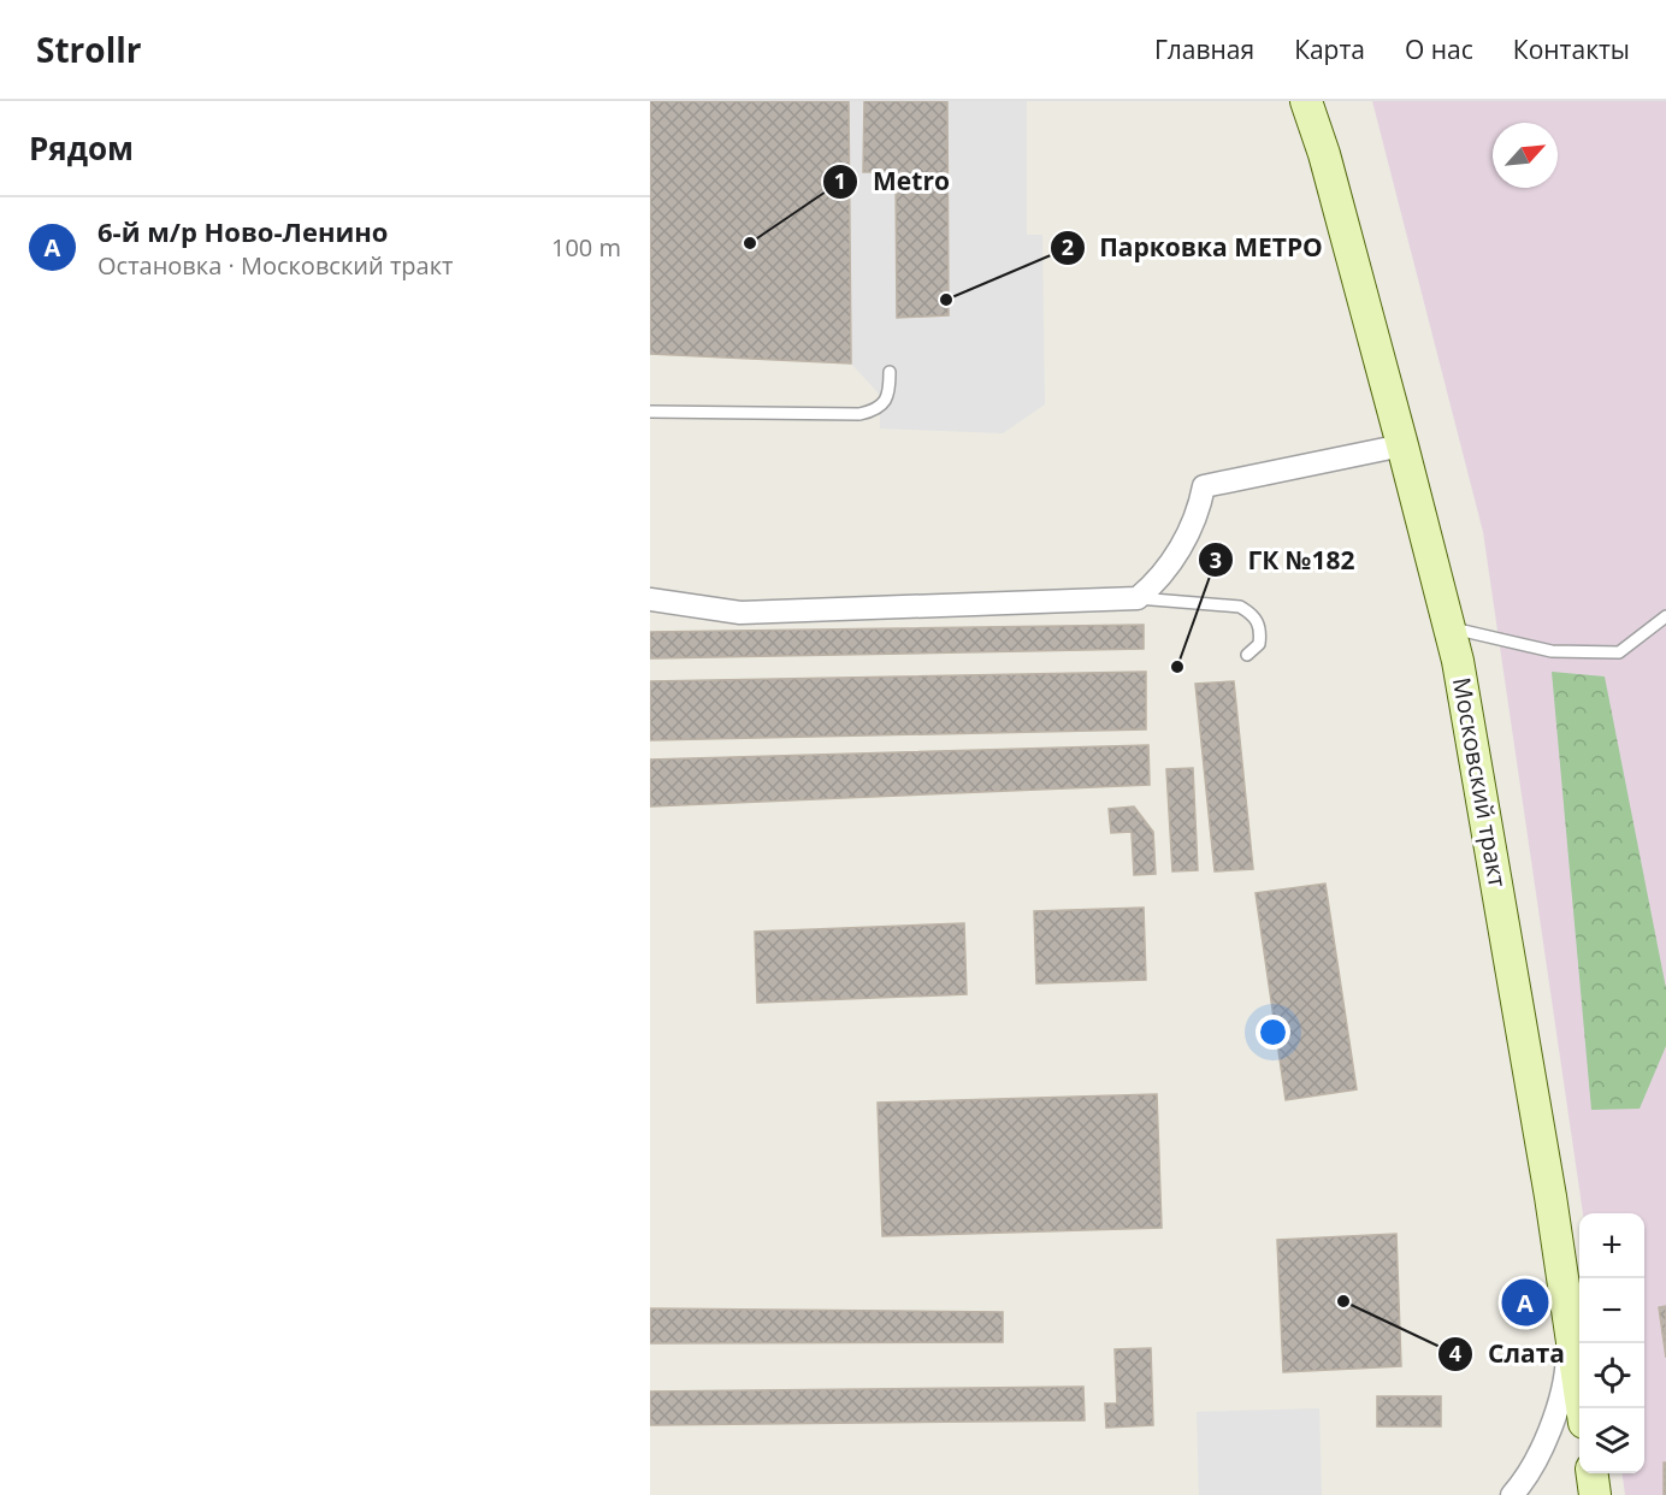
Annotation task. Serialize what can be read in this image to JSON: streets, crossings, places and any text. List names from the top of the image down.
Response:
{
  "streets": {
    "main road": ["Московский тракт"]
  },
  "places": [
    "Metro",
    "Парковка МЕТРО",
    "ГК №182",
    "Слата"
  ],
  "north": "top right",
  "page": {
    "header": "Strollr",
    "nav": [
      "Главная",
      "Карта",
      "О нас",
      "Контакты"
    ],
    "heading": "Рядом",
    "list": [
      {
        "mark": "A",
        "name": "6-й м/р Ново-Ленино",
        "note": "Остановка · Московский тракт",
        "value": "100 m"
      }
    ],
    "map_buttons": ["+", "−"],
    "pins": "A"
  }
}
